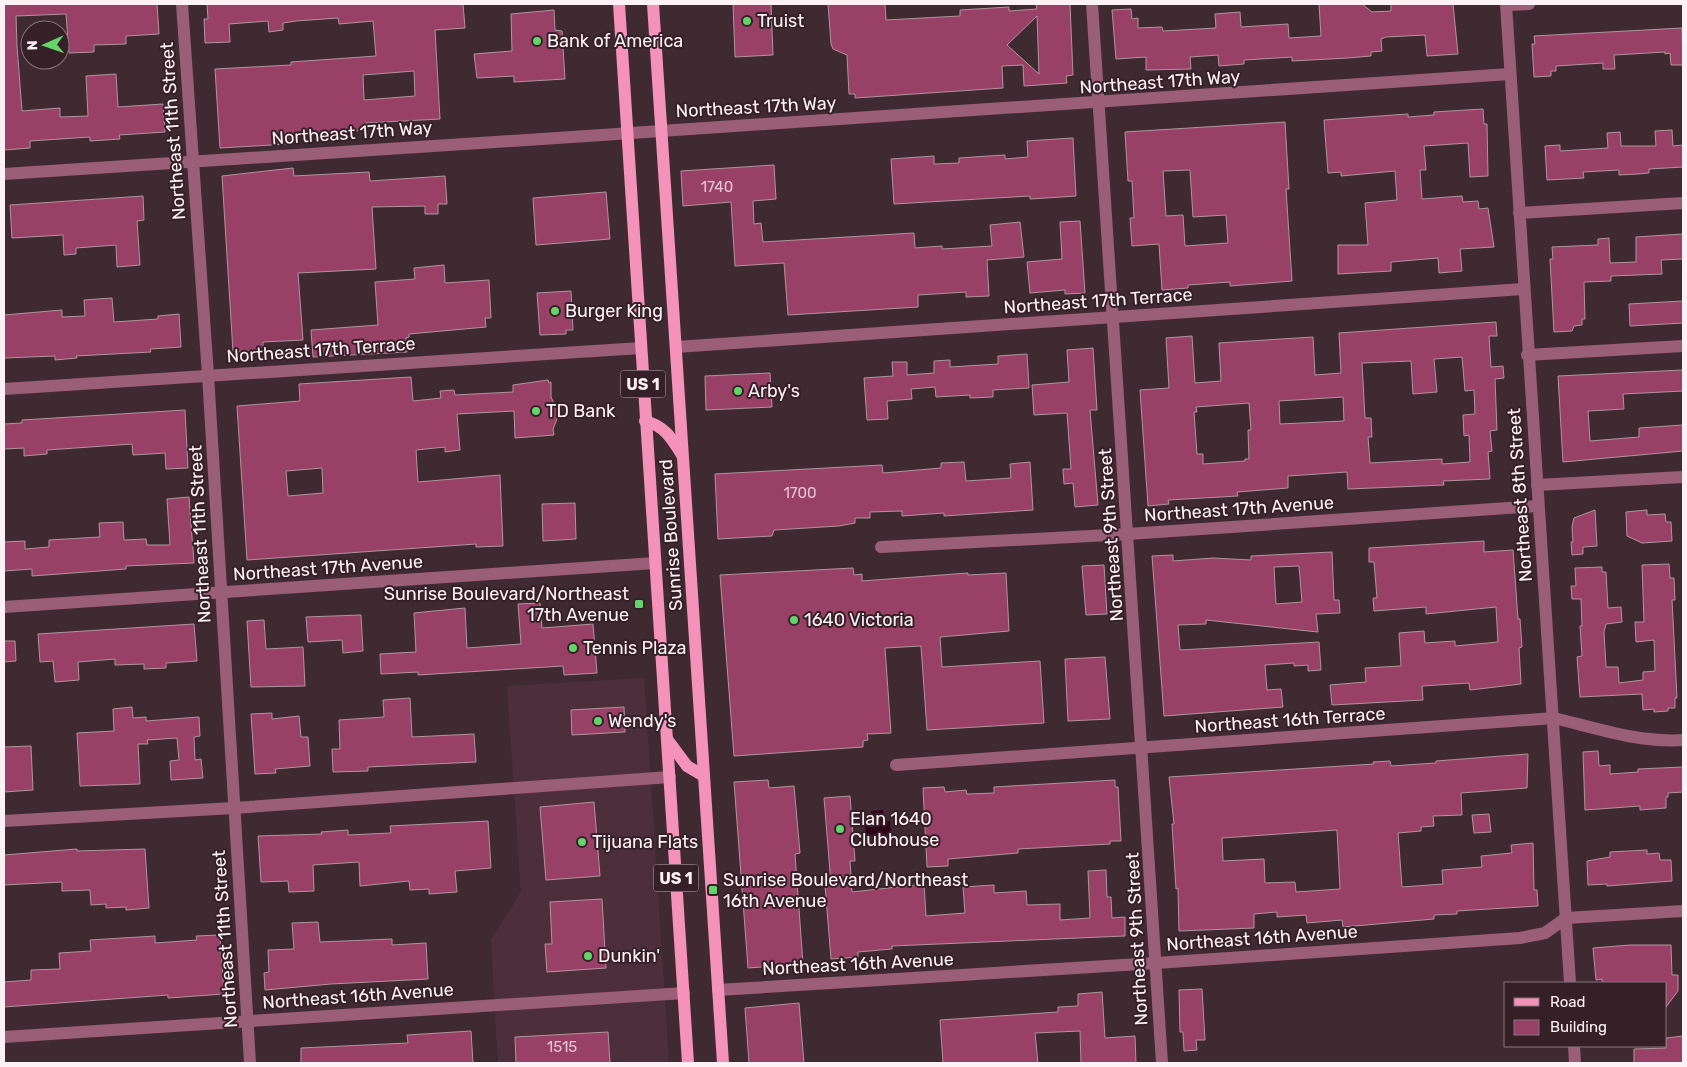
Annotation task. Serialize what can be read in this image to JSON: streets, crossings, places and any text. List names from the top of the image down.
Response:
{
  "streets": {
    "main road": ["US 1", "Sunrise Boulevard"],
    "street": [
      "Northeast 17th Way",
      "Northeast 11th Street",
      "Northeast 17th Terrace",
      "Northeast 8th Street",
      "Northeast 17th Avenue",
      "Northeast 9th Street",
      "Northeast 16th Terrace",
      "Northeast 16th Avenue"
    ]
  },
  "crossings": [
    ["Northeast 17th Way", "Northeast 11th Street"],
    ["Northeast 17th Way", "Northeast 8th Street"],
    ["Northeast 17th Way", "Sunrise Boulevard"],
    ["Northeast 17th Way", "Northeast 9th Street"],
    ["Northeast 11th Street", "Northeast 17th Terrace"],
    ["Northeast 11th Street", "Northeast 17th Avenue"],
    ["Northeast 11th Street", "Northeast 16th Avenue"],
    ["Northeast 17th Terrace", "Northeast 8th Street"],
    ["Northeast 17th Terrace", "Sunrise Boulevard"],
    ["Northeast 17th Terrace", "Northeast 9th Street"],
    ["Northeast 8th Street", "Northeast 17th Avenue"],
    ["Northeast 8th Street", "Northeast 16th Terrace"],
    ["Northeast 8th Street", "Northeast 16th Avenue"],
    ["Northeast 17th Avenue", "Sunrise Boulevard"],
    ["Northeast 17th Avenue", "Northeast 9th Street"],
    ["Sunrise Boulevard", "Northeast 16th Avenue"],
    ["Northeast 9th Street", "Northeast 16th Terrace"],
    ["Northeast 9th Street", "Northeast 16th Avenue"]
  ],
  "places": {
    "other": [
      "Truist",
      "Bank of America",
      "Burger King",
      "Arby's",
      "TD Bank",
      "1640 Victoria",
      "Tennis Plaza",
      "Wendy's",
      "Elan 1640 Clubhouse",
      "Tijuana Flats",
      "Dunkin'"
    ],
    "transit": ["Sunrise Boulevard/Northeast 17th Avenue", "Sunrise Boulevard/Northeast 16th Avenue"]
  },
  "house_numbers": ["1740", "1700", "1515"],
  "legend": ["Road", "Building"],
  "north": "left"
}
